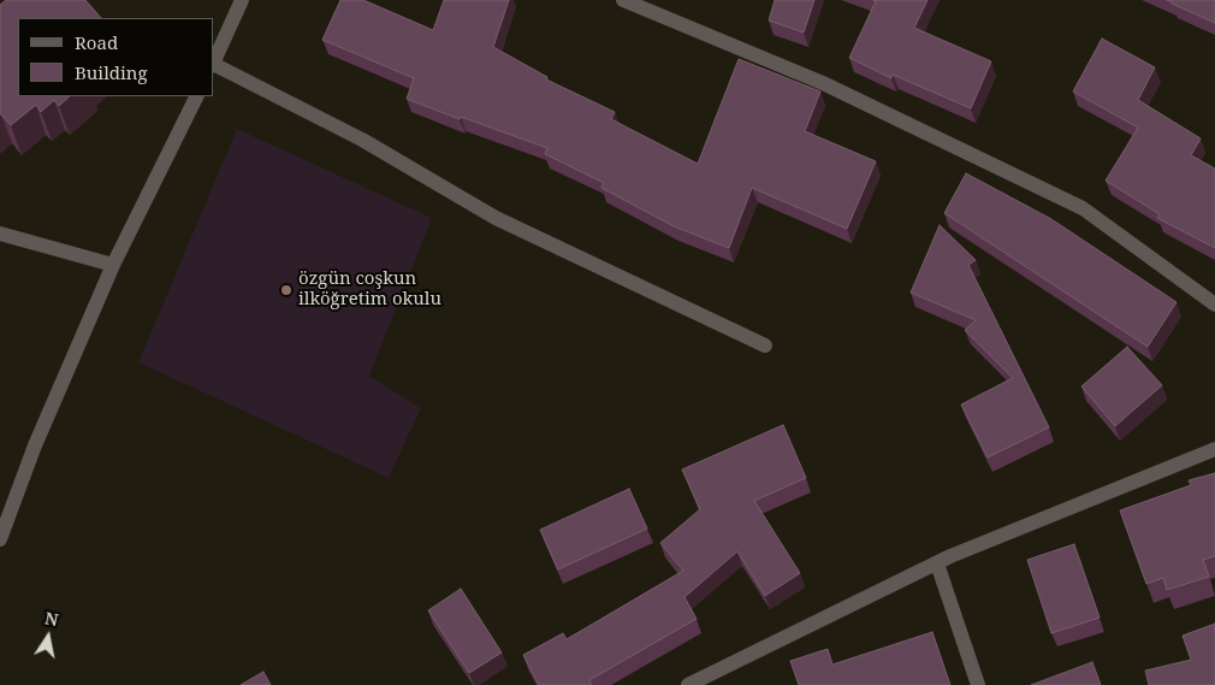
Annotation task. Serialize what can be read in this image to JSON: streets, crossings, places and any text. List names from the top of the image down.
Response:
{
  "places": ["özgün coşkun ilköğretim okulu"],
  "legend": ["Road", "Building"],
  "north": "top"
}
